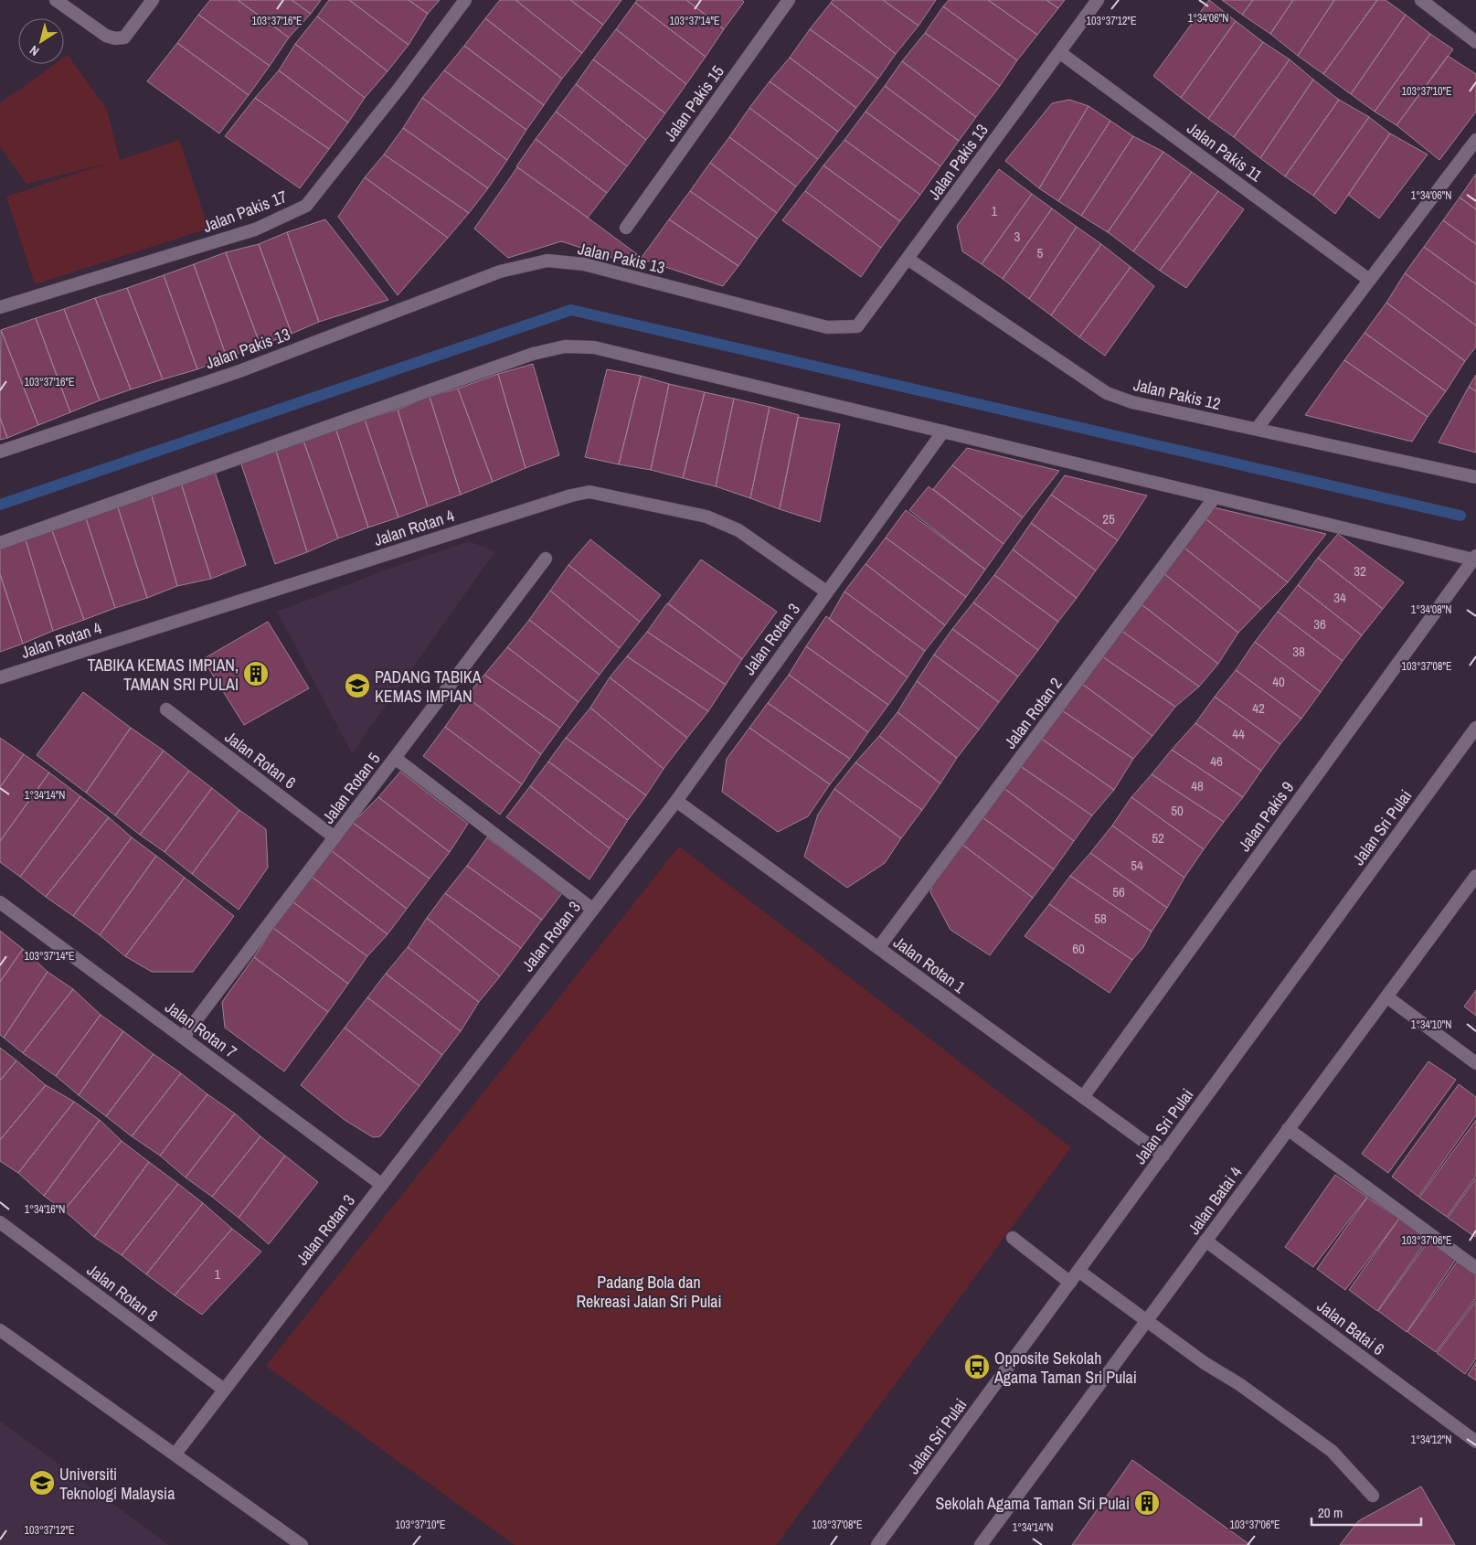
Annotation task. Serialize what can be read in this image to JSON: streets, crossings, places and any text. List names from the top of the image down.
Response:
{
  "streets": {
    "street": [
      "Jalan Pakis 15",
      "Jalan Pakis 11",
      "Jalan Pakis 13",
      "Jalan Pakis 17",
      "Jalan Pakis 12",
      "Jalan Rotan 4",
      "Jalan Rotan 3",
      "Jalan Rotan 2",
      "Jalan Rotan 6",
      "Jalan Rotan 5",
      "Jalan Pakis 9",
      "Jalan Sri Pulai",
      "Jalan Rotan 1",
      "Jalan Rotan 7",
      "Jalan Batai 4",
      "Jalan Rotan 8",
      "Jalan Batai 6"
    ]
  },
  "crossings": [
    ["Jalan Pakis 11", "Jalan Pakis 13"],
    ["Jalan Pakis 13", "Jalan Pakis 12"],
    ["Jalan Rotan 4", "Jalan Rotan 3"],
    ["Jalan Rotan 3", "Jalan Rotan 1"],
    ["Jalan Rotan 3", "Jalan Rotan 7"],
    ["Jalan Rotan 3", "Jalan Rotan 8"],
    ["Jalan Rotan 2", "Jalan Rotan 1"],
    ["Jalan Rotan 6", "Jalan Rotan 5"],
    ["Jalan Rotan 5", "Jalan Rotan 7"],
    ["Jalan Pakis 9", "Jalan Rotan 1"],
    ["Jalan Sri Pulai", "Jalan Rotan 1"],
    ["Jalan Batai 4", "Jalan Batai 6"]
  ],
  "parks": ["Padang Bola dan Rekreasi Jalan Sri Pulai"],
  "places": {
    "building": ["TABIKA KEMAS IMPIAN, TAMAN SRI PULAI", "Sekolah Agama Taman Sri Pulai"],
    "school or university": ["PADANG TABIKA KEMAS IMPIAN", "Universiti Teknologi Malaysia"],
    "bus stop": ["Opposite Sekolah Agama Taman Sri Pulai"]
  },
  "house_numbers": [
    "1",
    "3",
    "5",
    "25",
    "32",
    "34",
    "36",
    "38",
    "40",
    "42",
    "44",
    "46",
    "48",
    "50",
    "52",
    "54",
    "56",
    "58",
    "60",
    "1"
  ],
  "scale_bar": "20 m",
  "north": "bottom left",
  "coordinates": [
    "1°34'06\"N",
    "103°37'16\"E",
    "103°37'14\"E",
    "103°37'12\"E",
    "103°37'10\"E",
    "1°34'08\"N",
    "103°37'08\"E",
    "1°34'14\"N",
    "1°34'10\"N",
    "1°34'16\"N",
    "103°37'06\"E",
    "1°34'12\"N"
  ]
}
